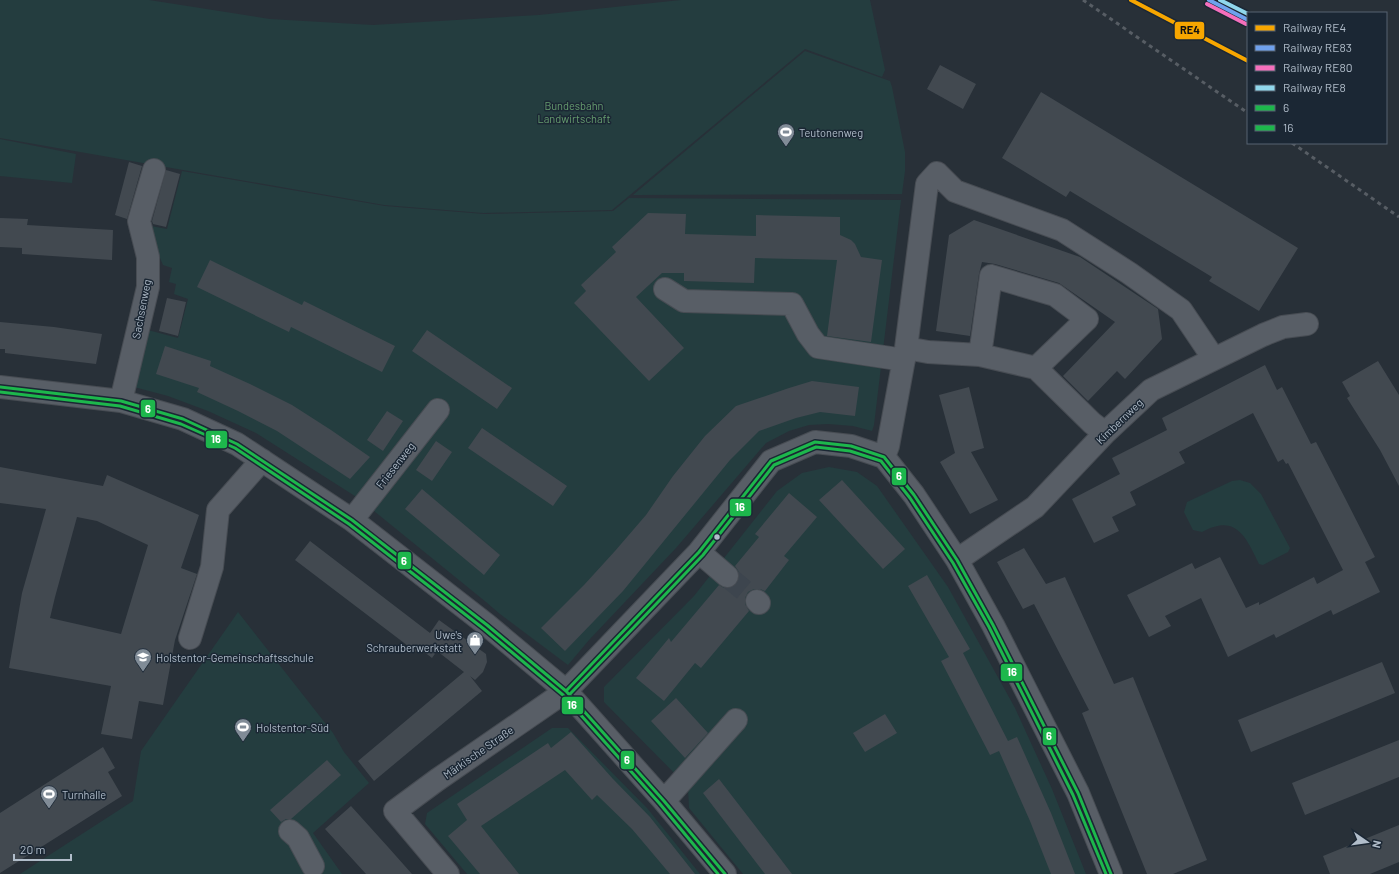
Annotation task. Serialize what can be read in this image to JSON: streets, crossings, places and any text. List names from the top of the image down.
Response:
{
  "streets": {
    "street": [
      "Sachsenweg",
      "Kimbernweg",
      "Friesenweg",
      "Märkische Straße"
    ]
  },
  "parks": ["Bundesbahn Landwirtschaft"],
  "places": {
    "sports": ["Teutonenweg", "Holstentor-Süd", "Turnhalle"],
    "shop": ["Uwe's Schrauberwerkstatt"],
    "school or university": ["Holstentor-Gemeinschaftsschule"]
  },
  "lines": [
    "rail line RE4",
    "rail line RE83",
    "rail line RE8",
    "rail line RE80",
    "transit line 6",
    "transit line 16"
  ],
  "legend": [
    "Railway RE4",
    "Railway RE83",
    "Railway RE80",
    "Railway RE8",
    "6",
    "16"
  ],
  "scale_bar": "20 m",
  "north": "right"
}
